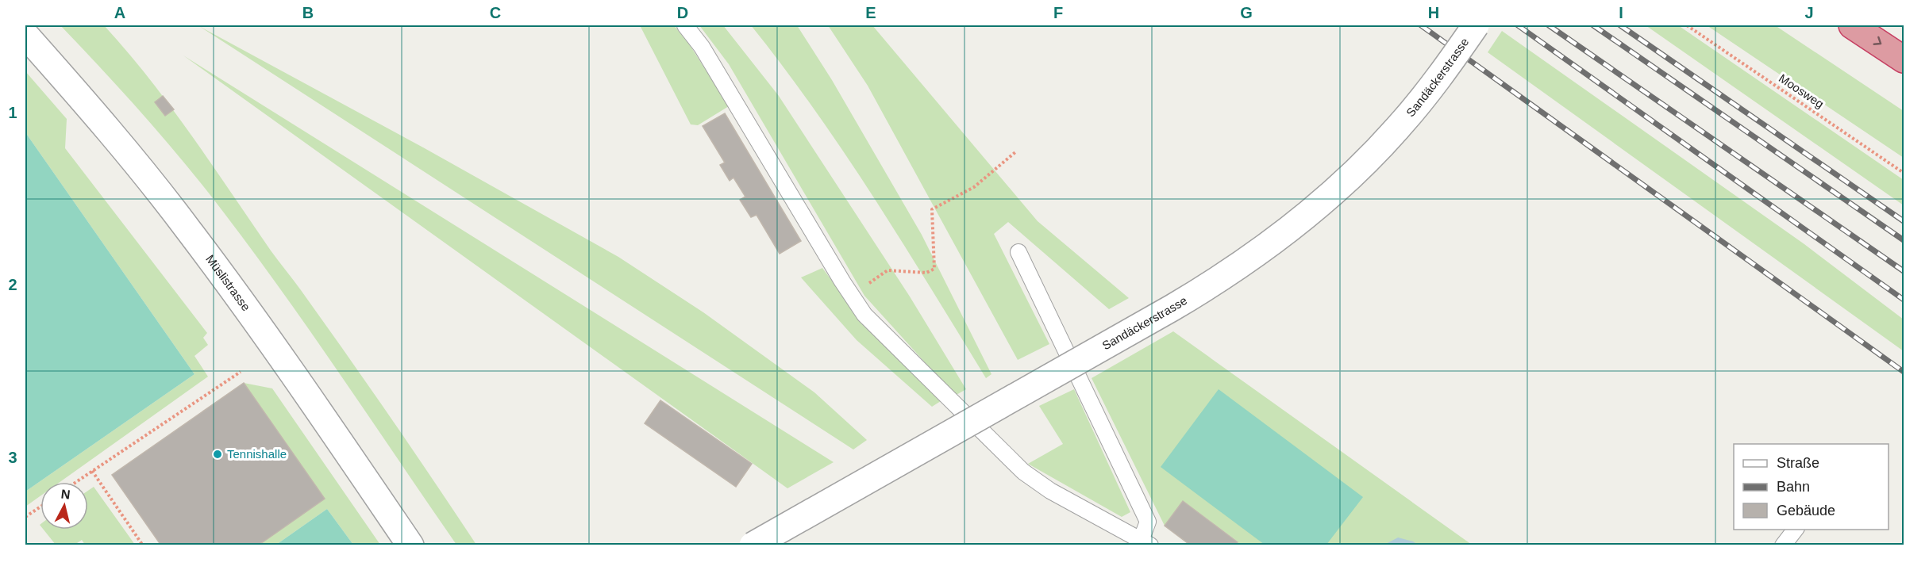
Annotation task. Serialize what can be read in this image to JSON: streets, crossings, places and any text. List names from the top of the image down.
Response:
{
  "streets": {
    "street": ["Sandäckerstrasse", "Müslistrasse"],
    "path": ["Moosweg"]
  },
  "places": ["Tennishalle"],
  "legend": ["Straße", "Bahn", "Gebäude"],
  "north": "top",
  "grid": {
    "columns": [
      "A",
      "B",
      "C",
      "D",
      "E",
      "F",
      "G",
      "H",
      "I",
      "J"
    ],
    "rows": ["1", "2", "3"]
  }
}
